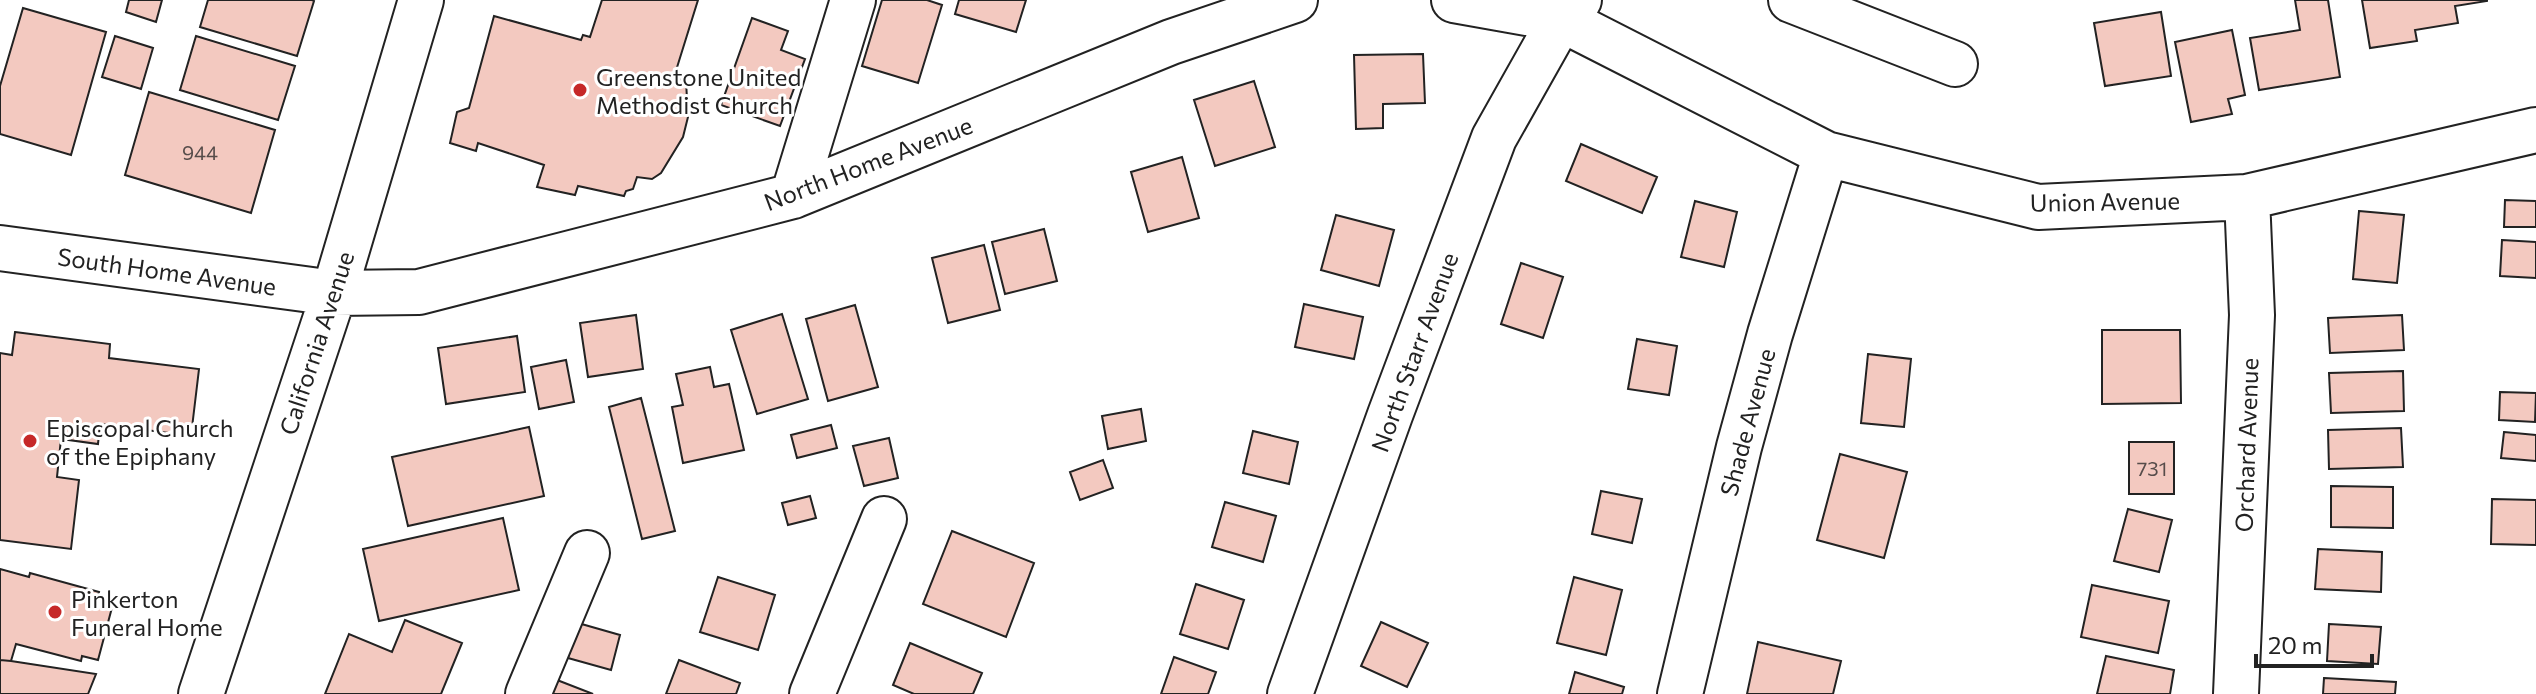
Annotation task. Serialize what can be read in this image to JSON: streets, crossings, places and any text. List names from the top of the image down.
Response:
{
  "streets": {
    "street": [
      "North Home Avenue",
      "Union Avenue",
      "South Home Avenue",
      "California Avenue",
      "North Starr Avenue",
      "Shade Avenue",
      "Orchard Avenue"
    ]
  },
  "crossings": [
    ["North Home Avenue", "South Home Avenue"],
    ["North Home Avenue", "California Avenue"],
    ["Union Avenue", "North Starr Avenue"],
    ["Union Avenue", "Shade Avenue"],
    ["Union Avenue", "Orchard Avenue"],
    ["South Home Avenue", "California Avenue"]
  ],
  "places": ["Greenstone United Methodist Church", "Episcopal Church of the Epiphany", "Pinkerton Funeral Home"],
  "house_numbers": ["944", "731"],
  "scale_bar": "20 m"
}
